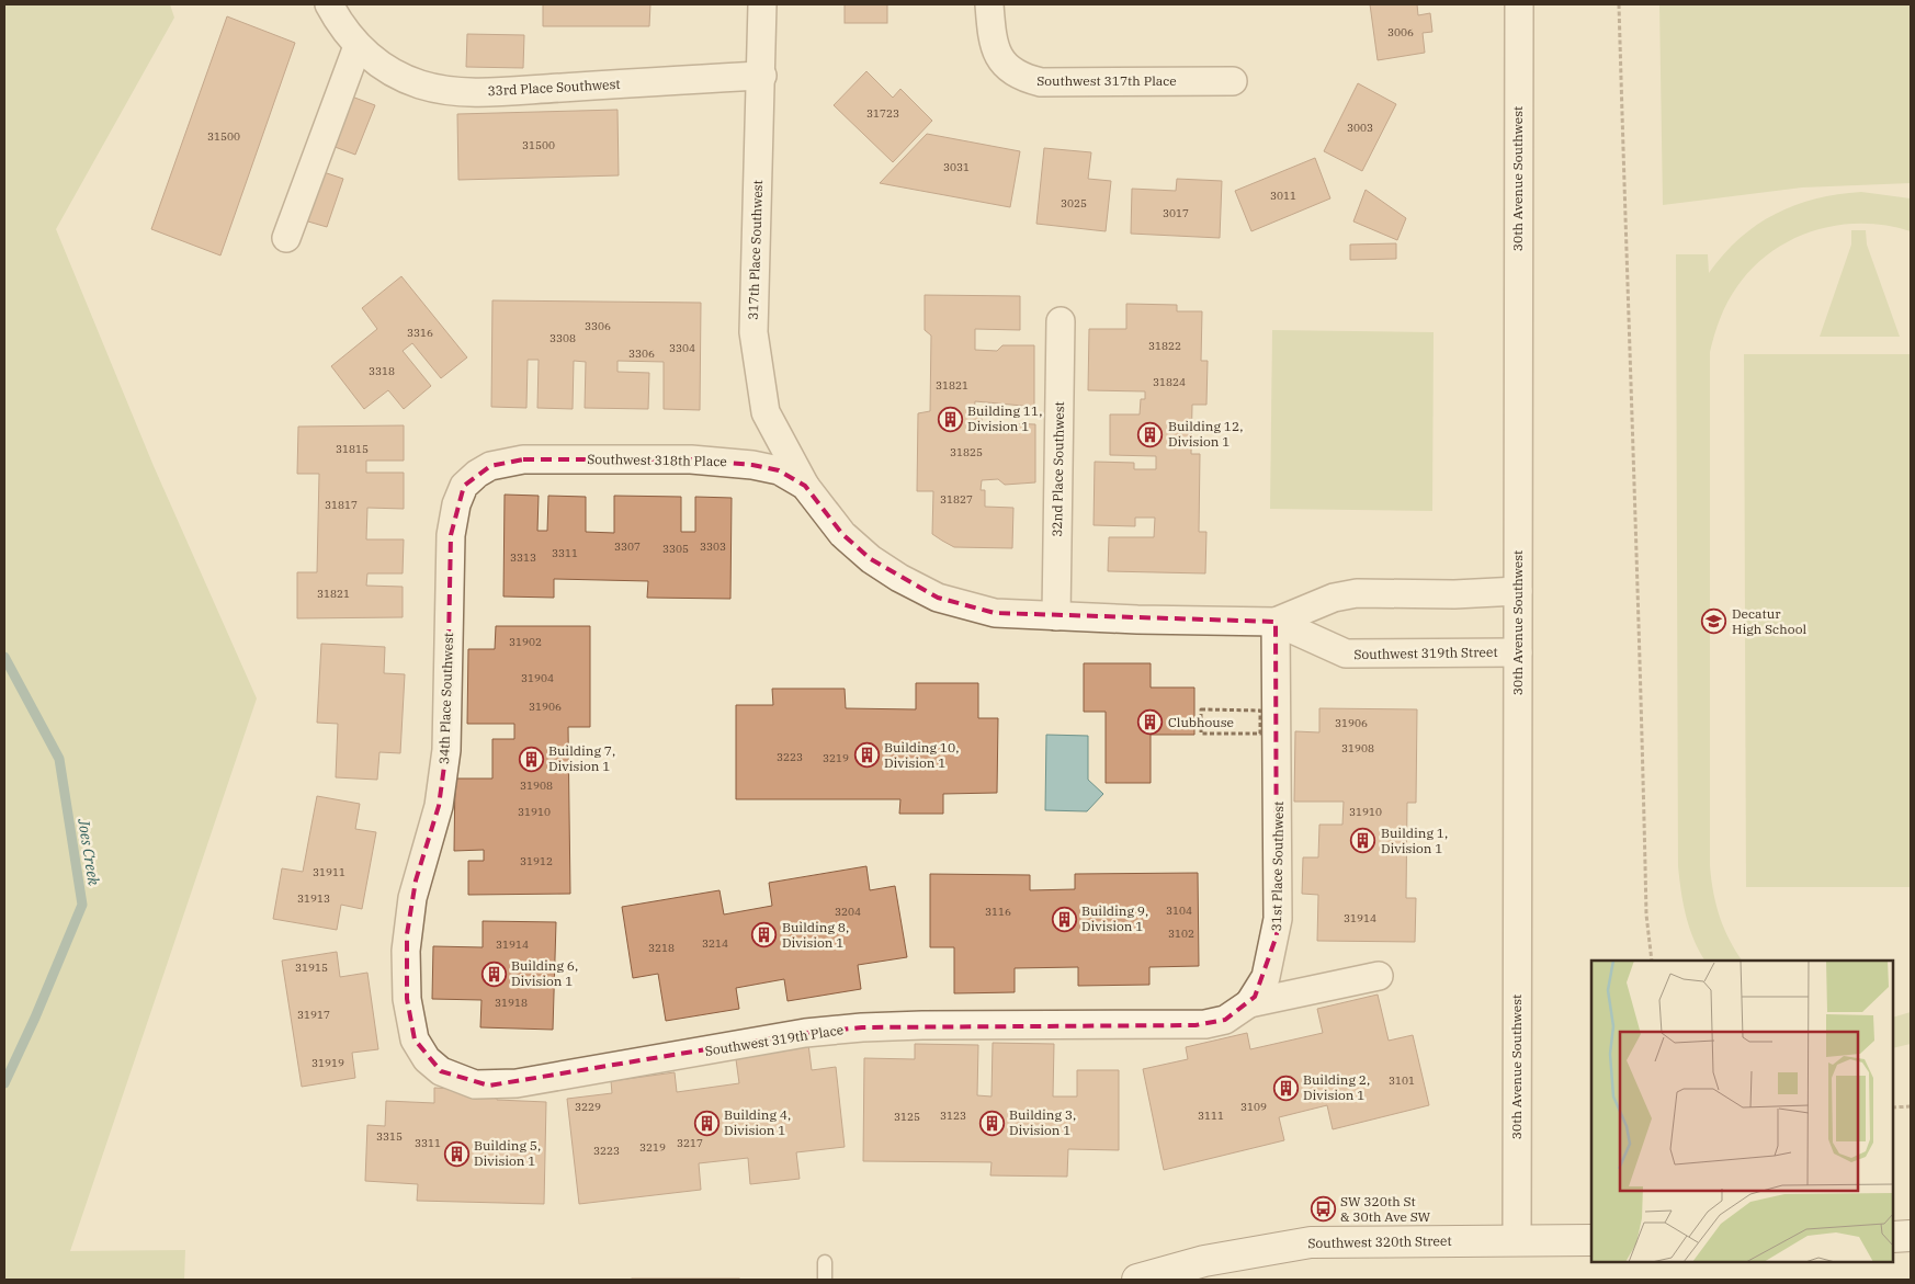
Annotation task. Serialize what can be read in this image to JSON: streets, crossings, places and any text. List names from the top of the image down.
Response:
{
  "streets": {
    "main road": ["Southwest 320th Street"],
    "street": [
      "Southwest 317th Place",
      "33rd Place Southwest",
      "30th Avenue Southwest",
      "317th Place Southwest",
      "Southwest 318th Place",
      "32nd Place Southwest",
      "Southwest 319th Street",
      "34th Place Southwest",
      "31st Place Southwest",
      "Southwest 319th Place"
    ]
  },
  "crossings": [
    ["33rd Place Southwest", "317th Place Southwest"],
    ["30th Avenue Southwest", "Southwest 319th Street"],
    ["30th Avenue Southwest", "Southwest 320th Street"],
    ["317th Place Southwest", "Southwest 318th Place"],
    ["Southwest 318th Place", "32nd Place Southwest"],
    ["Southwest 318th Place", "Southwest 319th Street"],
    ["Southwest 318th Place", "34th Place Southwest"],
    ["Southwest 319th Street", "31st Place Southwest"],
    ["34th Place Southwest", "Southwest 319th Place"],
    ["31st Place Southwest", "Southwest 319th Place"]
  ],
  "water": ["Joes Creek"],
  "places": {
    "building": [
      "Building 11, Division 1",
      "Building 12, Division 1",
      "Clubhouse",
      "Building 10, Division 1",
      "Building 7, Division 1",
      "Building 1, Division 1",
      "Building 9, Division 1",
      "Building 8, Division 1",
      "Building 6, Division 1",
      "Building 2, Division 1",
      "Building 4, Division 1",
      "Building 3, Division 1",
      "Building 5, Division 1"
    ],
    "school or university": ["Decatur High School"],
    "bus stop": ["SW 320th St & 30th Ave SW"]
  },
  "house_numbers": [
    "3006",
    "31723",
    "3003",
    "31500",
    "31500",
    "3031",
    "3011",
    "3025",
    "3017",
    "3306",
    "3316",
    "3308",
    "31822",
    "3304",
    "3306",
    "3318",
    "31824",
    "31821",
    "31815",
    "31825",
    "31827",
    "31817",
    "3307",
    "3303",
    "3305",
    "3311",
    "3313",
    "31821",
    "31902",
    "31904",
    "31906",
    "31906",
    "31908",
    "3223",
    "3219",
    "31908",
    "31910",
    "31910",
    "31912",
    "31911",
    "31913",
    "3104",
    "3204",
    "3116",
    "31914",
    "3102",
    "3214",
    "31914",
    "3218",
    "31915",
    "31918",
    "31917",
    "31919",
    "3101",
    "3229",
    "3109",
    "3123",
    "3111",
    "3125",
    "3315",
    "3311",
    "3217",
    "3219",
    "3223"
  ]
}
